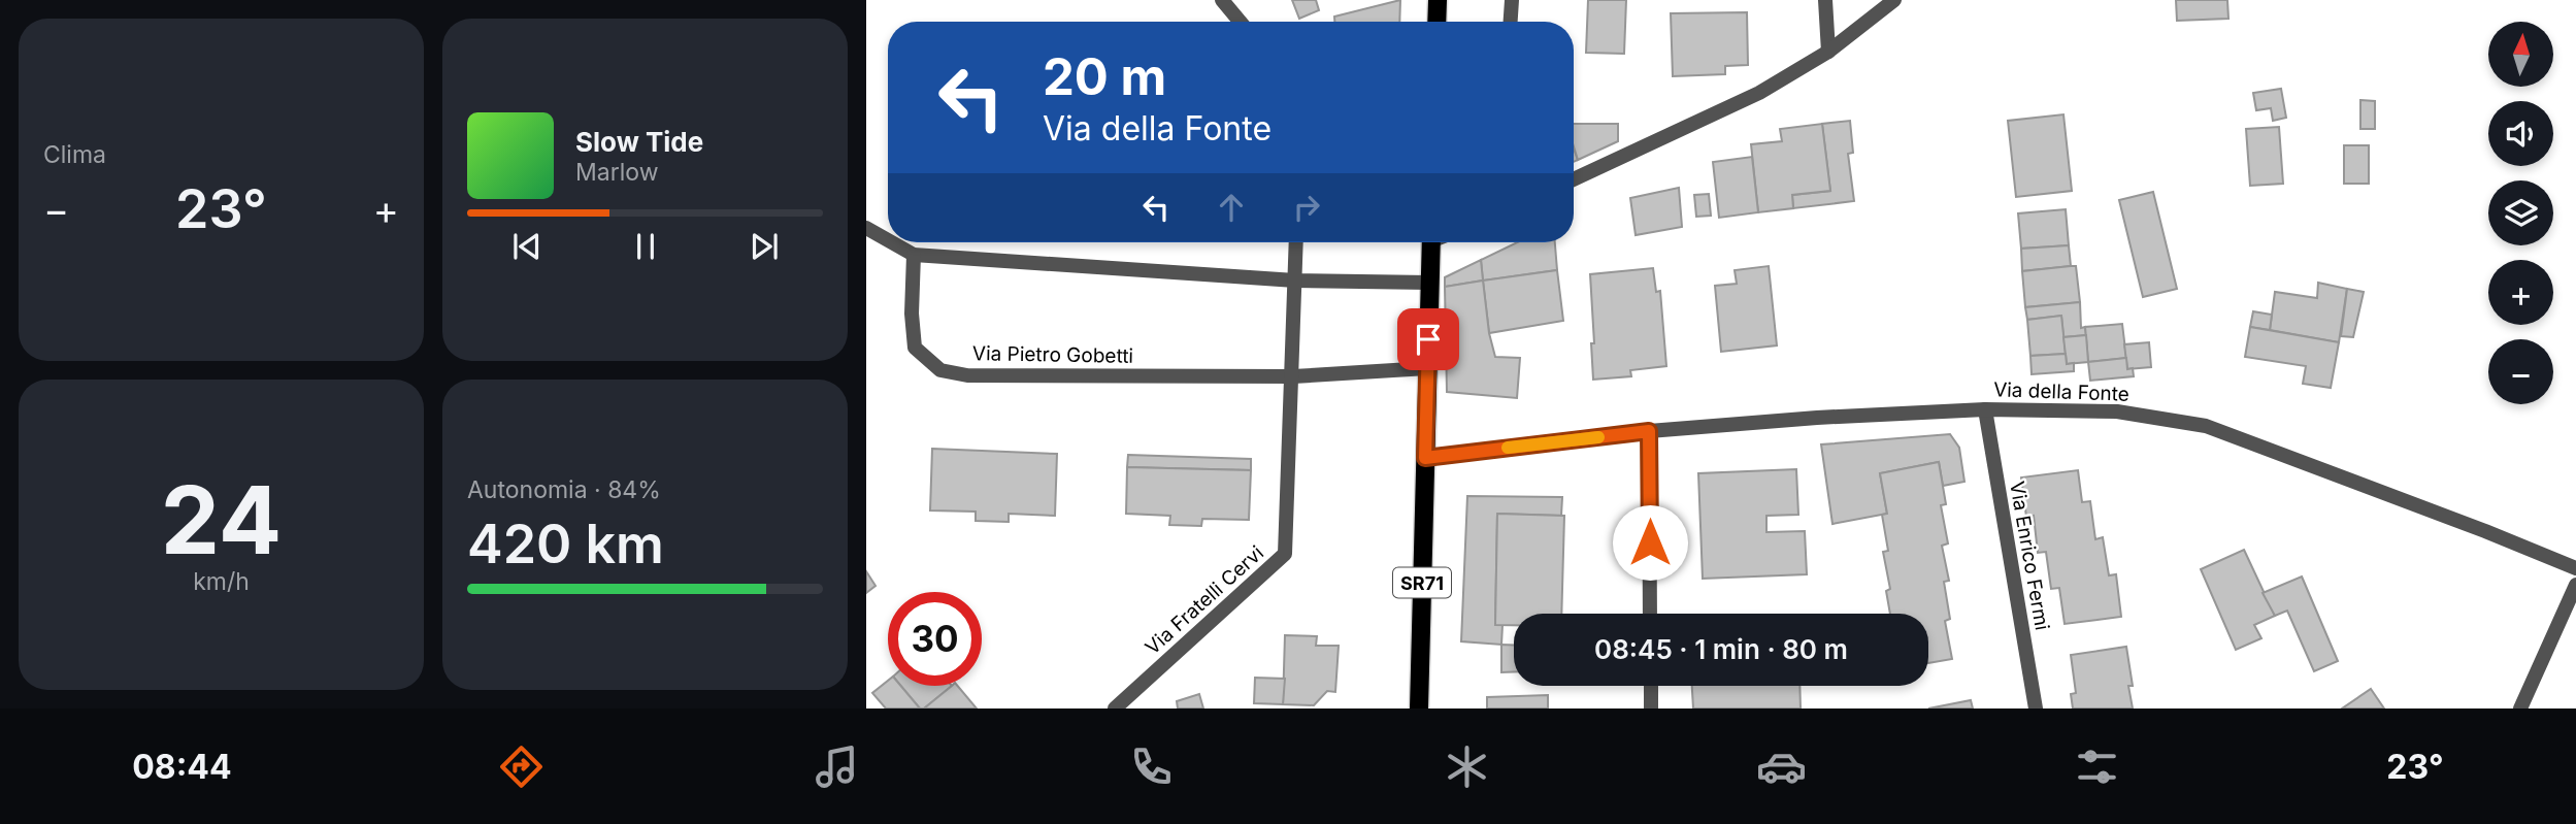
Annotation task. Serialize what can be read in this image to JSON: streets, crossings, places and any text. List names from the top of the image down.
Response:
{
  "streets": {
    "main road": ["SR71"],
    "street": [
      "Via Pietro Gobetti",
      "Via della Fonte",
      "Via Enrico Fermi",
      "Via Fratelli Cervi"
    ]
  },
  "crossings": [
    ["Via Pietro Gobetti", "SR71"],
    ["Via Pietro Gobetti", "Via Fratelli Cervi"],
    ["Via della Fonte", "Via Enrico Fermi"],
    ["Via della Fonte", "SR71"]
  ],
  "north": "top",
  "page": {
    "tile": [
      "Clima",
      ["24", "km/h"],
      ["Autonomia · 84%", "420 km"]
    ],
    "map_buttons": ["+", "−"],
    "turn": ["20 m", "Via della Fonte"],
    "song": ["Slow Tide", "Marlow"],
    "heat": ["−", "23°", "+"],
    "limit": "30",
    "trip": "08:45 · 1 min · 80 m",
    "tabs": ["08:44", "23°"]
  }
}
